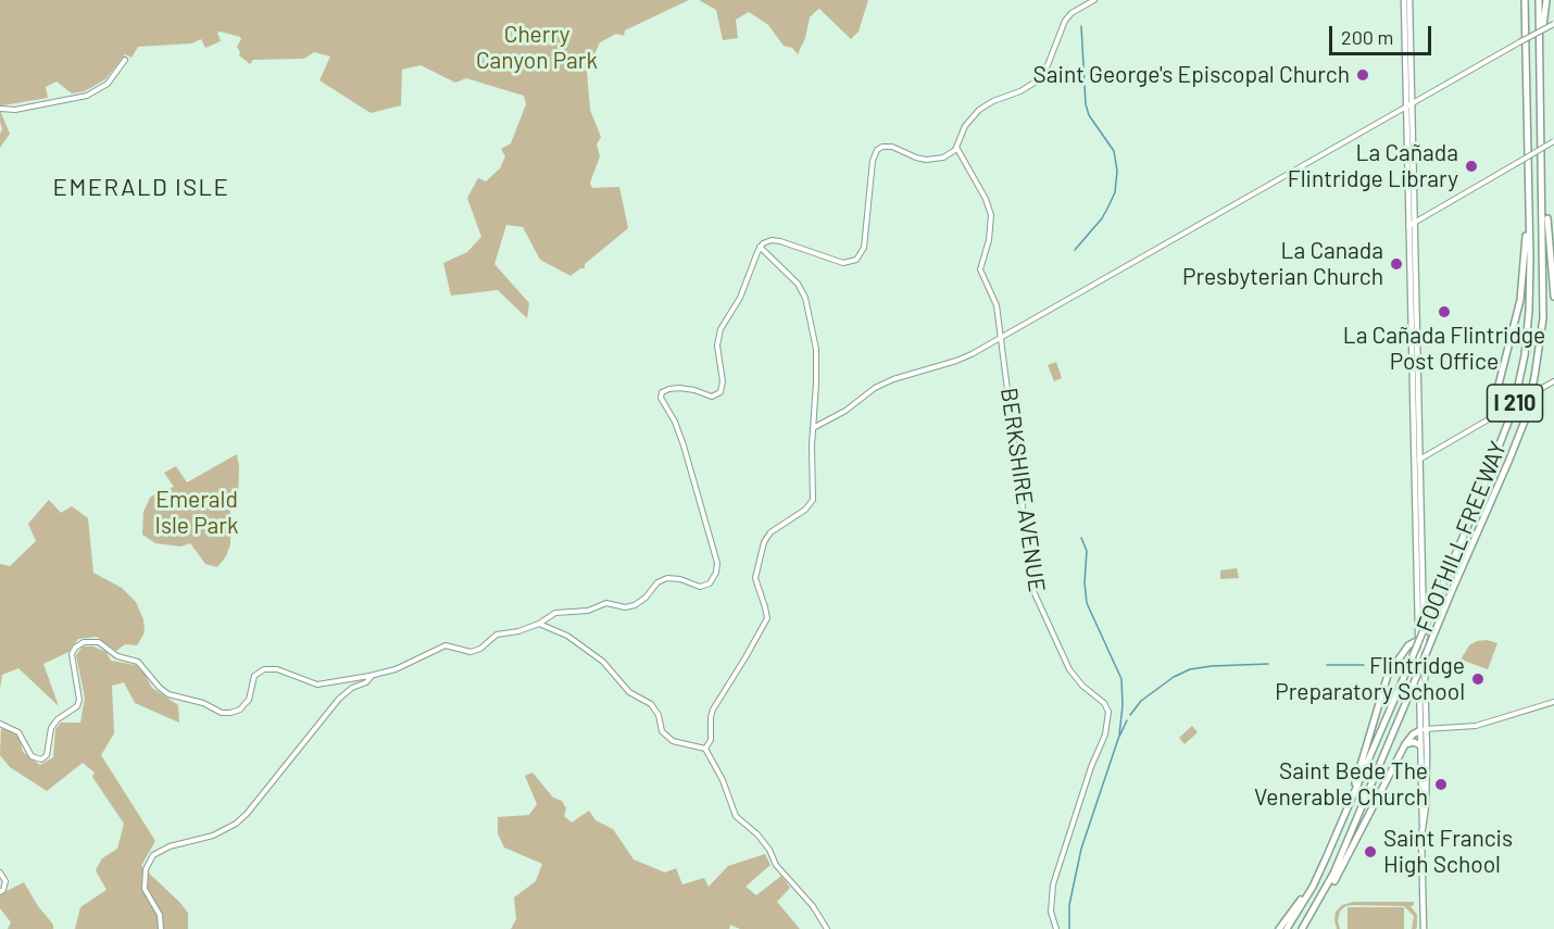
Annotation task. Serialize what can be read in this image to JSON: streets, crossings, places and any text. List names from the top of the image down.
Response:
{
  "streets": {
    "highway": ["I 210", "FOOTHILL FREEWAY"],
    "street": ["BERKSHIRE AVENUE"]
  },
  "districts": ["EMERALD ISLE"],
  "parks": ["Cherry Canyon Park", "Emerald Isle Park"],
  "places": [
    "Saint George's Episcopal Church",
    "La Cañada Flintridge Library",
    "La Canada Presbyterian Church",
    "La Cañada Flintridge Post Office",
    "Flintridge Preparatory School",
    "Saint Bede The Venerable Church",
    "Saint Francis High School"
  ],
  "scale_bar": "200 m"
}
